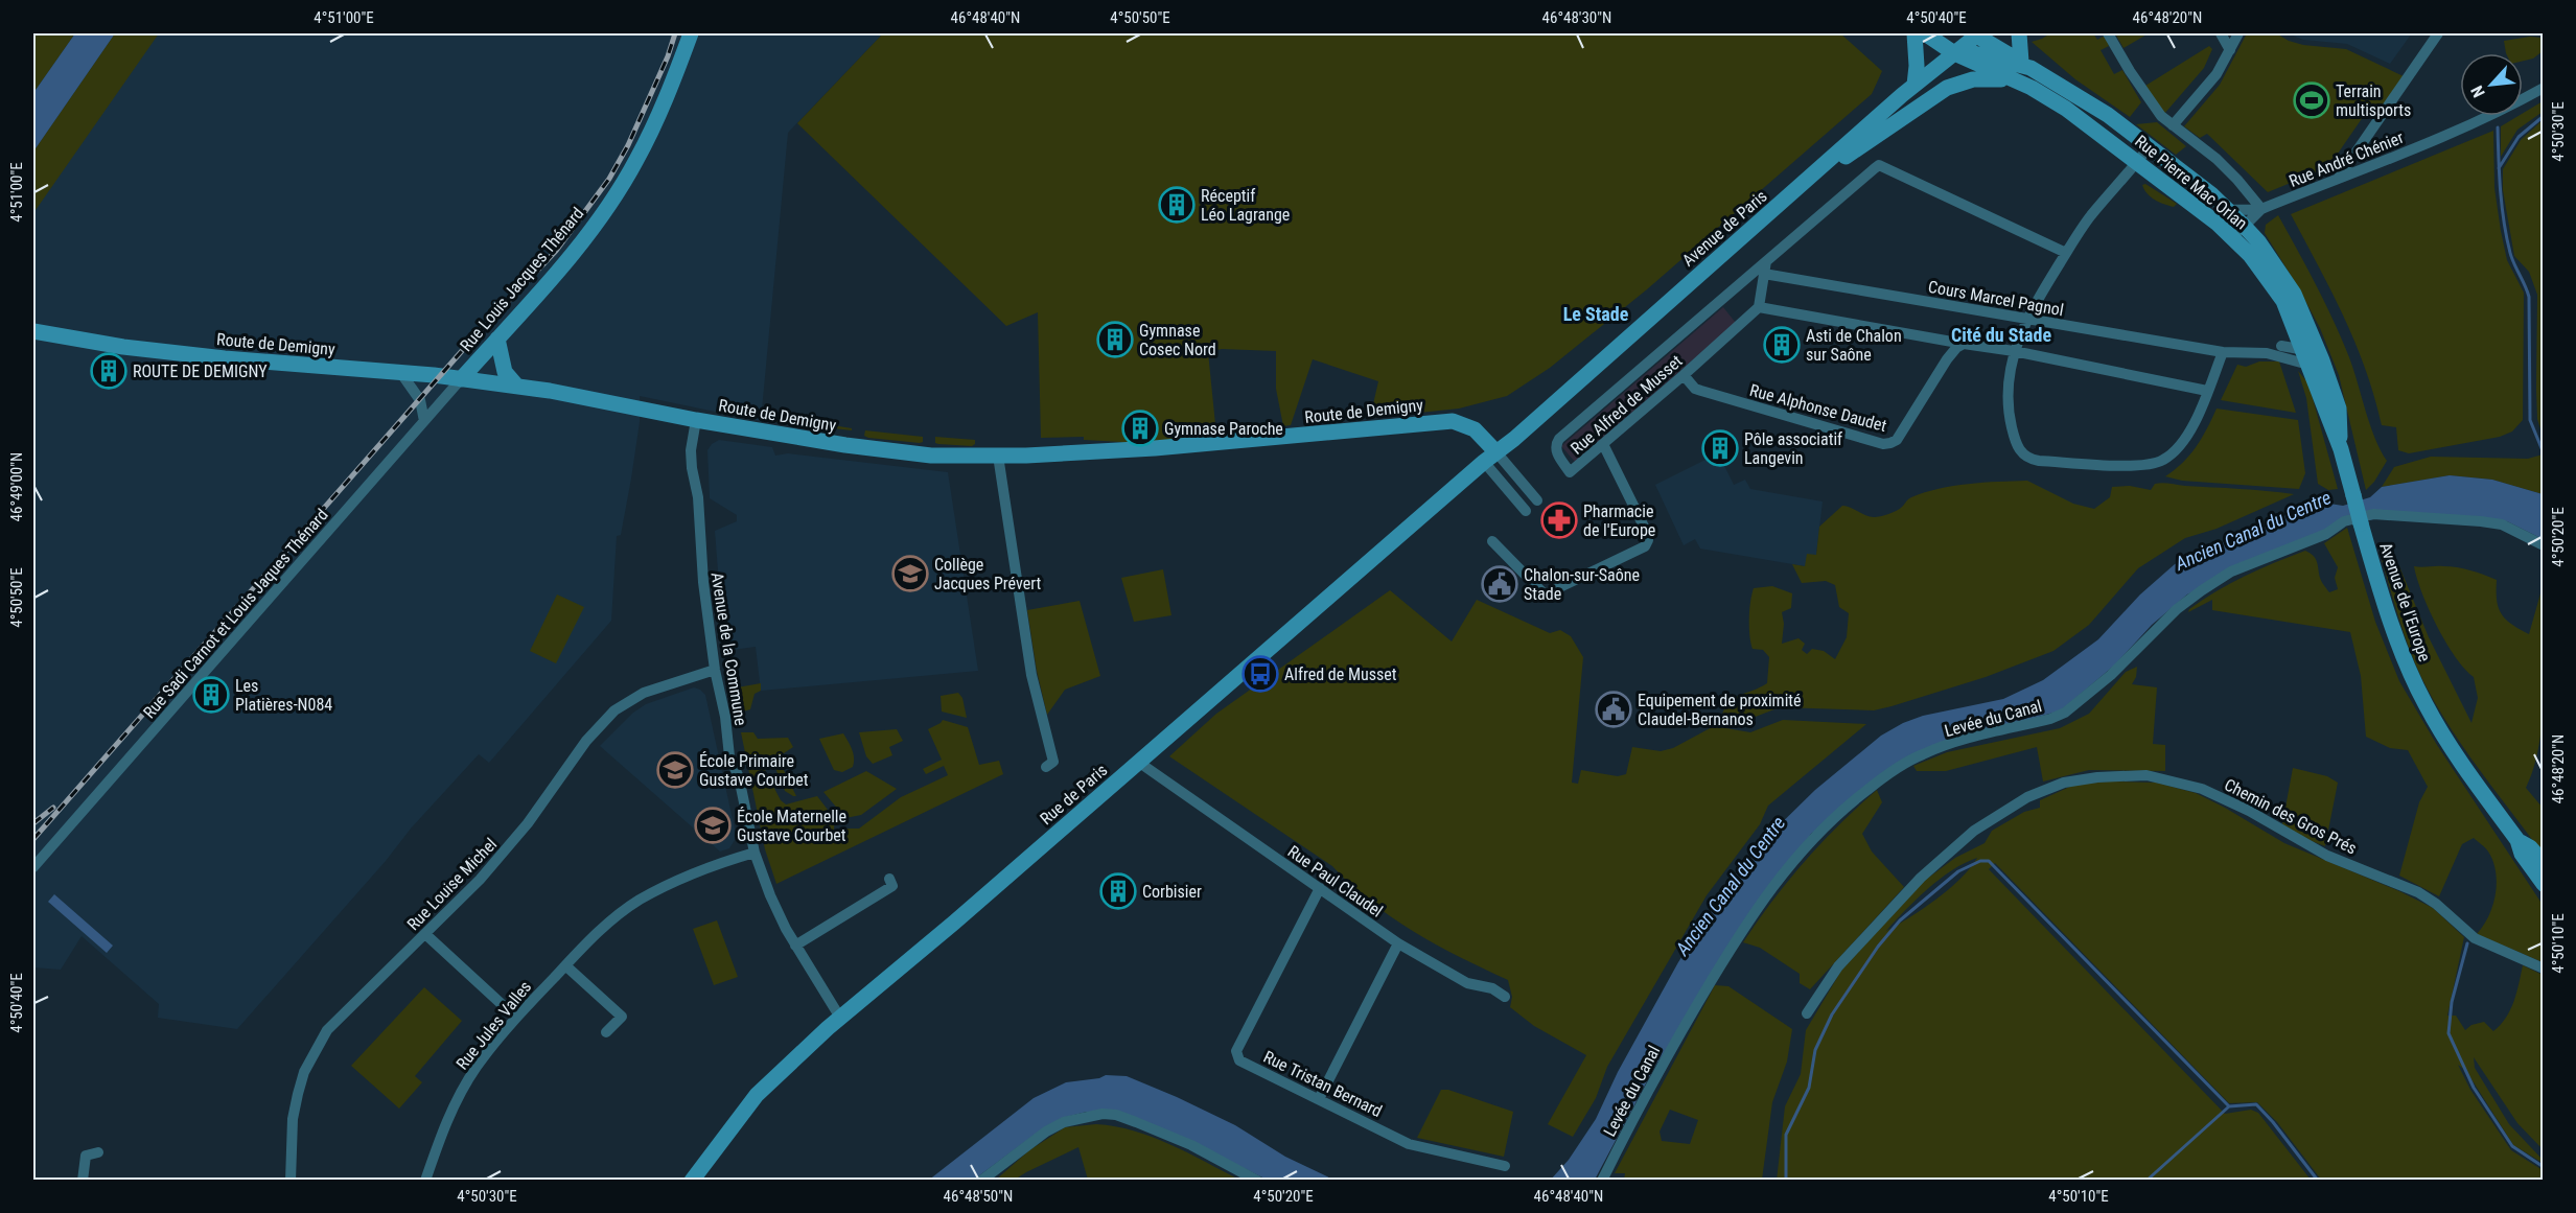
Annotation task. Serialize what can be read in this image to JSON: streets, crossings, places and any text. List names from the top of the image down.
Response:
{
  "streets": {
    "main road": [
      "Rue Pierre Mac Orlan",
      "Avenue de Paris",
      "Rue Louis Jacques Thénard",
      "Route de Demigny",
      "Avenue de l'Europe",
      "Rue de Paris"
    ],
    "street": [
      "Rue André Chénier",
      "Cours Marcel Pagnol",
      "Rue Alfred de Musset",
      "Rue Alphonse Daudet",
      "Rue Sadi Carnot et Louis Jaques Thénard",
      "Avenue de la Commune",
      "Levée du Canal",
      "Chemin des Gros Prés",
      "Rue Paul Claudel",
      "Rue Louise Michel",
      "Rue Jules Valles",
      "Rue Tristan Bernard"
    ]
  },
  "crossings": [
    ["Rue André Chénier", "Rue Pierre Mac Orlan"],
    ["Rue Pierre Mac Orlan", "Avenue de Paris"],
    ["Rue Pierre Mac Orlan", "Avenue de l'Europe"],
    ["Avenue de Paris", "Route de Demigny"],
    ["Avenue de Paris", "Rue de Paris"],
    ["Rue Louis Jacques Thénard", "Route de Demigny"],
    ["Rue Louis Jacques Thénard", "Rue Sadi Carnot et Louis Jaques Thénard"],
    ["Route de Demigny", "Rue Sadi Carnot et Louis Jaques Thénard"],
    ["Route de Demigny", "Avenue de la Commune"],
    ["Route de Demigny", "Rue de Paris"],
    ["Rue Alfred de Musset", "Rue Alphonse Daudet"],
    ["Avenue de la Commune", "Rue de Paris"],
    ["Avenue de la Commune", "Rue Louise Michel"],
    ["Avenue de la Commune", "Rue Jules Valles"],
    ["Rue de Paris", "Rue Paul Claudel"],
    ["Rue Paul Claudel", "Rue Tristan Bernard"]
  ],
  "districts": ["Le Stade", "Cité du Stade"],
  "water": ["Ancien Canal du Centre"],
  "places": {
    "sports": ["Terrain multisports"],
    "building": [
      "Réceptif Léo Lagrange",
      "Gymnase Cosec Nord",
      "Asti de Chalon sur Saône",
      "ROUTE DE DEMIGNY",
      "Gymnase Paroche",
      "Pôle associatif Langevin",
      "Les Platières-N084",
      "Corbisier"
    ],
    "pharmacy": ["Pharmacie de l'Europe"],
    "school or university": ["Collège Jacques Prévert", "École Primaire Gustave Courbet", "École Maternelle Gustave Courbet"],
    "public building": ["Chalon-sur-Saône Stade", "Equipement de proximité Claudel-Bernanos"],
    "bus stop": ["Alfred de Musset"]
  },
  "north": "bottom left",
  "coordinates": [
    "4°51'00\"E",
    "46°48'40\"N",
    "4°50'50\"E",
    "46°48'30\"N",
    "4°50'40\"E",
    "46°48'20\"N",
    "4°50'30\"E",
    "46°49'00\"N",
    "4°50'20\"E",
    "4°50'10\"E",
    "46°48'50\"N"
  ]
}
